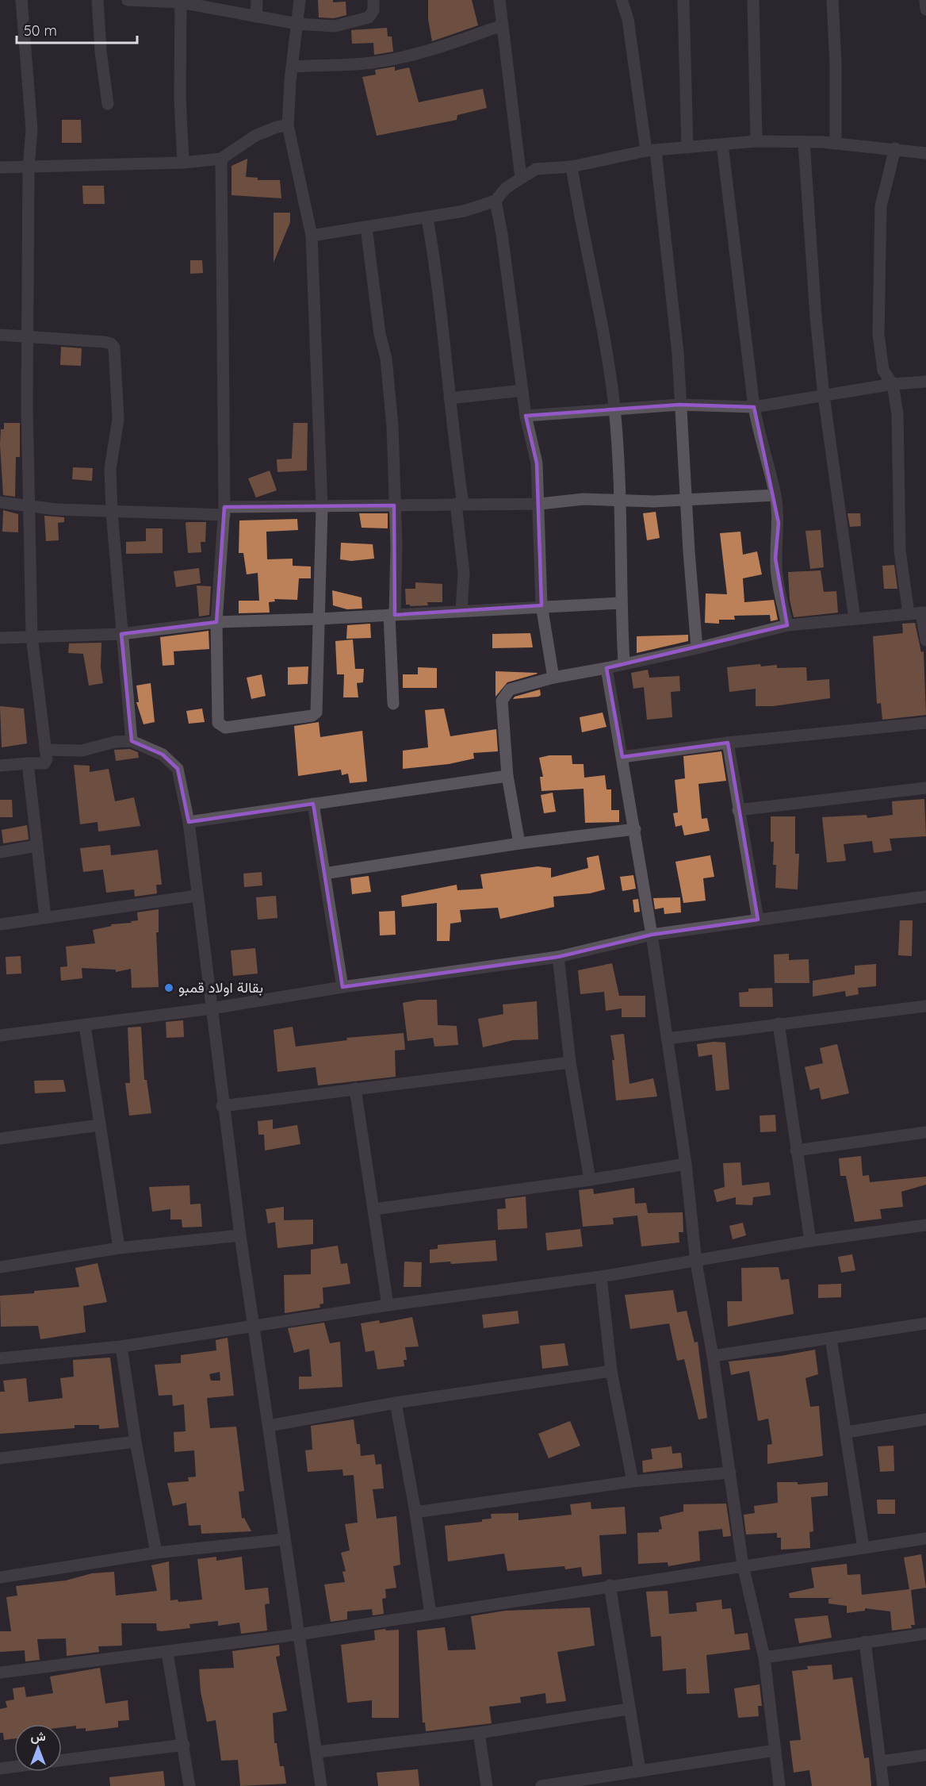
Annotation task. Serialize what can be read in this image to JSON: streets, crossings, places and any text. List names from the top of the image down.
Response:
{
  "places": ["بقالة اولاد قمبو"],
  "scale_bar": "50 m",
  "north": "top"
}
